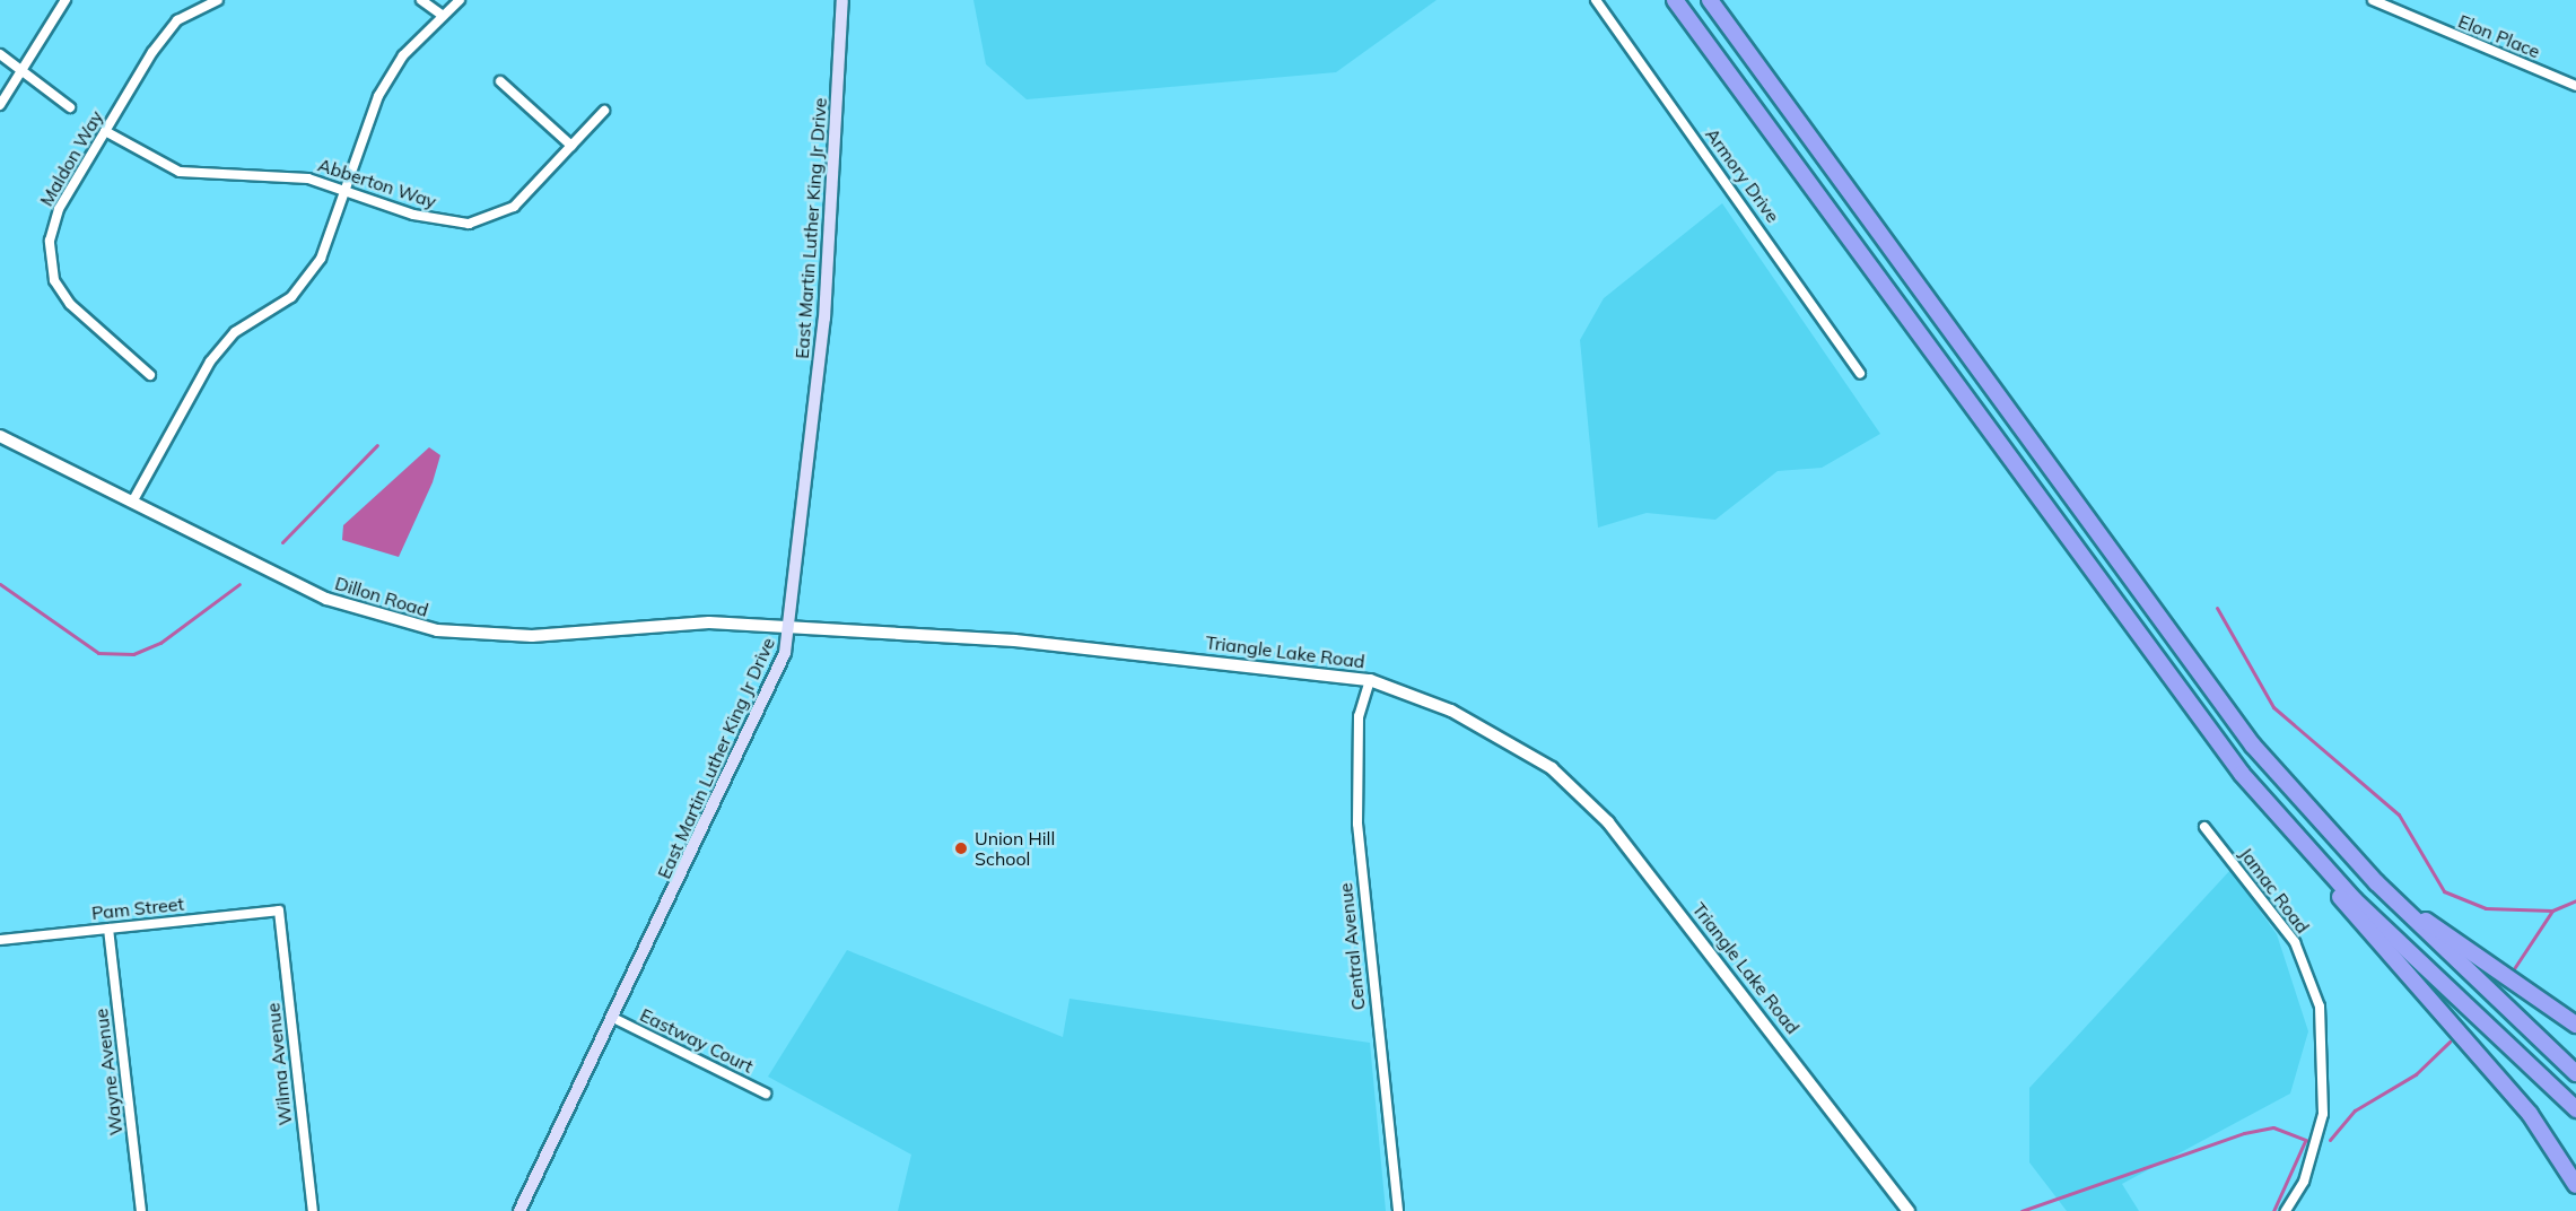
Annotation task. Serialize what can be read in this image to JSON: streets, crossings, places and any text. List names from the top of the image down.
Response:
{
  "streets": {
    "main road": ["East Martin Luther King Jr Drive"],
    "street": [
      "Elon Place",
      "Maldon Way",
      "Armory Drive",
      "Abberton Way",
      "Dillon Road",
      "Triangle Lake Road",
      "Jamac Road",
      "Pam Street",
      "Central Avenue",
      "Eastway Court",
      "Wilma Avenue",
      "Wayne Avenue"
    ]
  },
  "crossings": [
    ["Maldon Way", "Abberton Way"],
    ["East Martin Luther King Jr Drive", "Dillon Road"],
    ["East Martin Luther King Jr Drive", "Triangle Lake Road"],
    ["East Martin Luther King Jr Drive", "Eastway Court"],
    ["Dillon Road", "Triangle Lake Road"],
    ["Triangle Lake Road", "Central Avenue"],
    ["Pam Street", "Wilma Avenue"],
    ["Pam Street", "Wayne Avenue"]
  ],
  "places": ["Union Hill School"]
}
